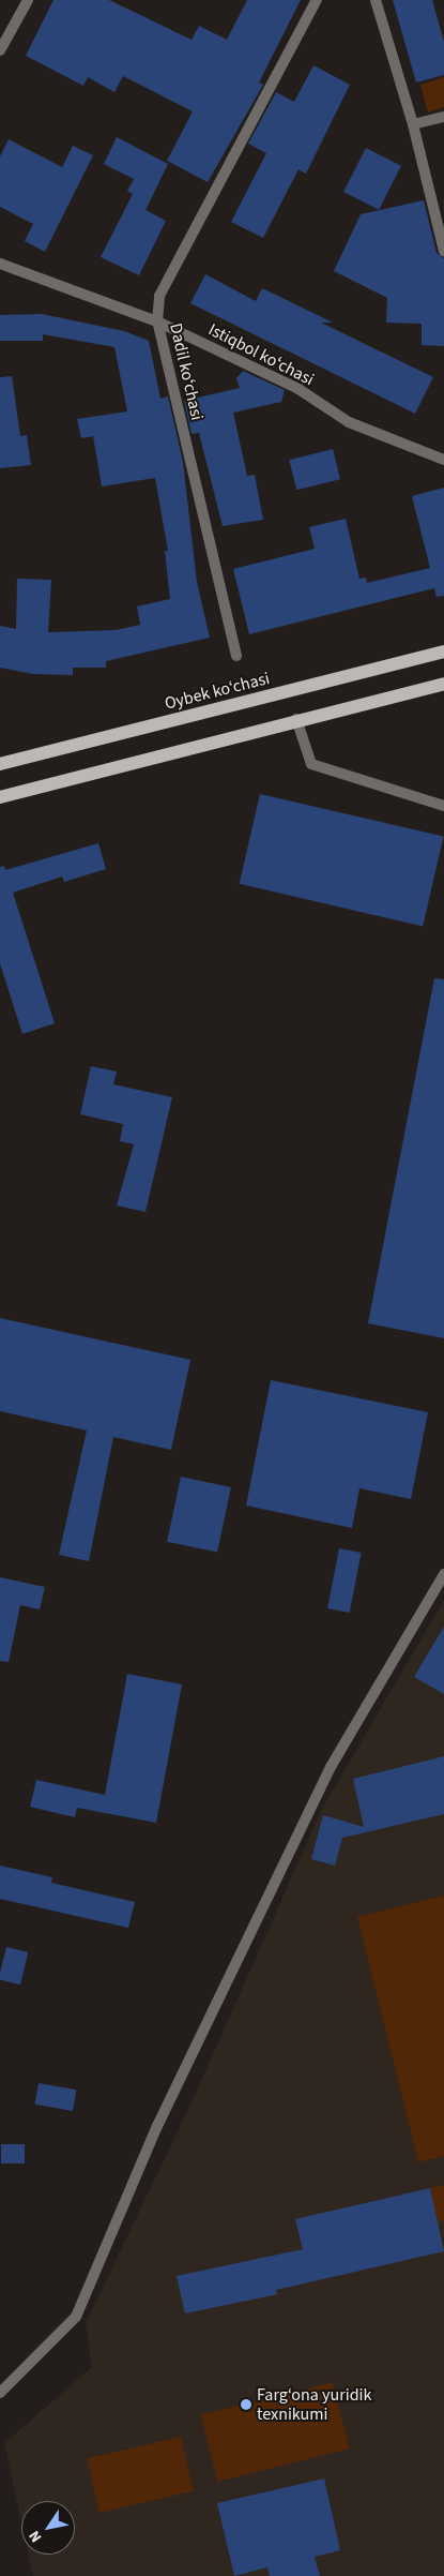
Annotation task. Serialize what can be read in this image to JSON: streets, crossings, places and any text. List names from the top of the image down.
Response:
{
  "streets": {
    "main road": ["Oybek ko‘chasi"],
    "street": ["Istiqbol koʻchasi", "Dadil koʻchasi"]
  },
  "crossings": [
    ["Istiqbol koʻchasi", "Dadil koʻchasi"]
  ],
  "places": ["Farg‘ona yuridik texnikumi"],
  "north": "bottom left"
}
